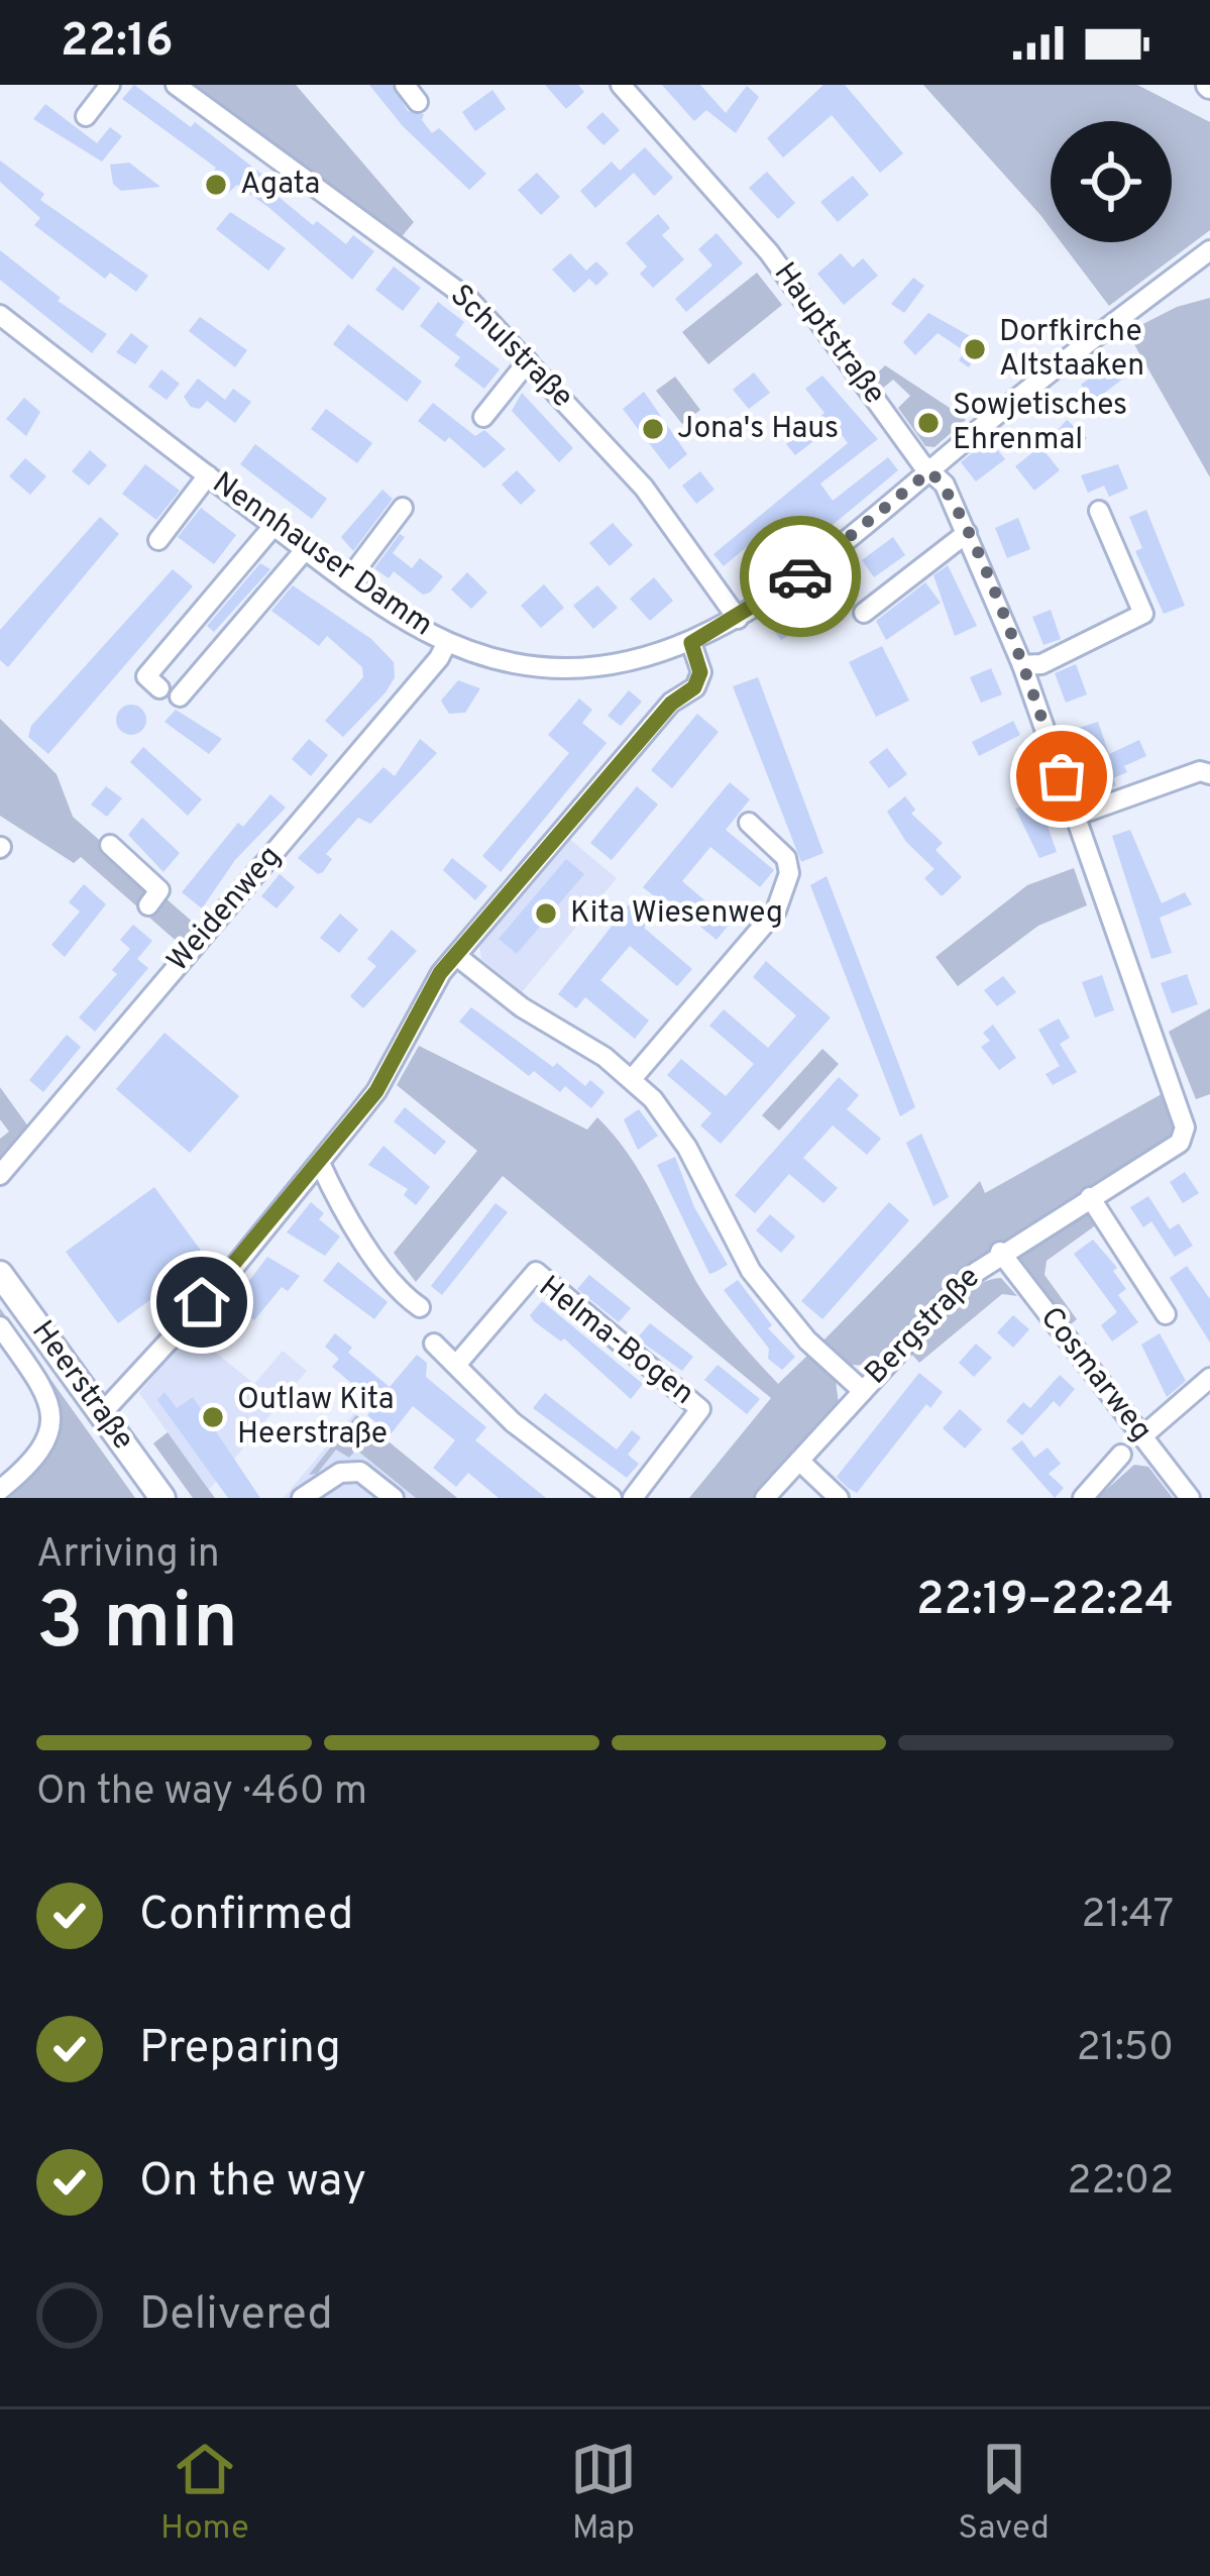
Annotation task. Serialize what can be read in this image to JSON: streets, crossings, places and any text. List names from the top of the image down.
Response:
{
  "streets": {
    "main road": ["Heerstraße"],
    "street": [
      "Hauptstraße",
      "Schulstraße",
      "Nennhauser Damm",
      "Weidenweg",
      "Bergstraße",
      "Helma-Bogen",
      "Cosmarweg"
    ]
  },
  "crossings": [
    ["Hauptstraße", "Nennhauser Damm"],
    ["Hauptstraße", "Bergstraße"],
    ["Schulstraße", "Nennhauser Damm"],
    ["Nennhauser Damm", "Weidenweg"],
    ["Bergstraße", "Cosmarweg"]
  ],
  "places": [
    "Agata",
    "Dorfkirche Altstaaken",
    "Sowjetisches Ehrenmal",
    "Jona's Haus",
    "Kita Wiesenweg",
    "Outlaw Kita Heerstraße"
  ],
  "page": {
    "status": "22:16",
    "heading": ["3 min", "Arriving in", "22:19–22:24"],
    "bar": "On the way · 460 m",
    "list": [
      ["Confirmed", "21:47"],
      ["Preparing", "21:50"],
      ["On the way", "22:02"],
      "Delivered"
    ],
    "tabs": ["Home", "Map", "Saved"]
  }
}
